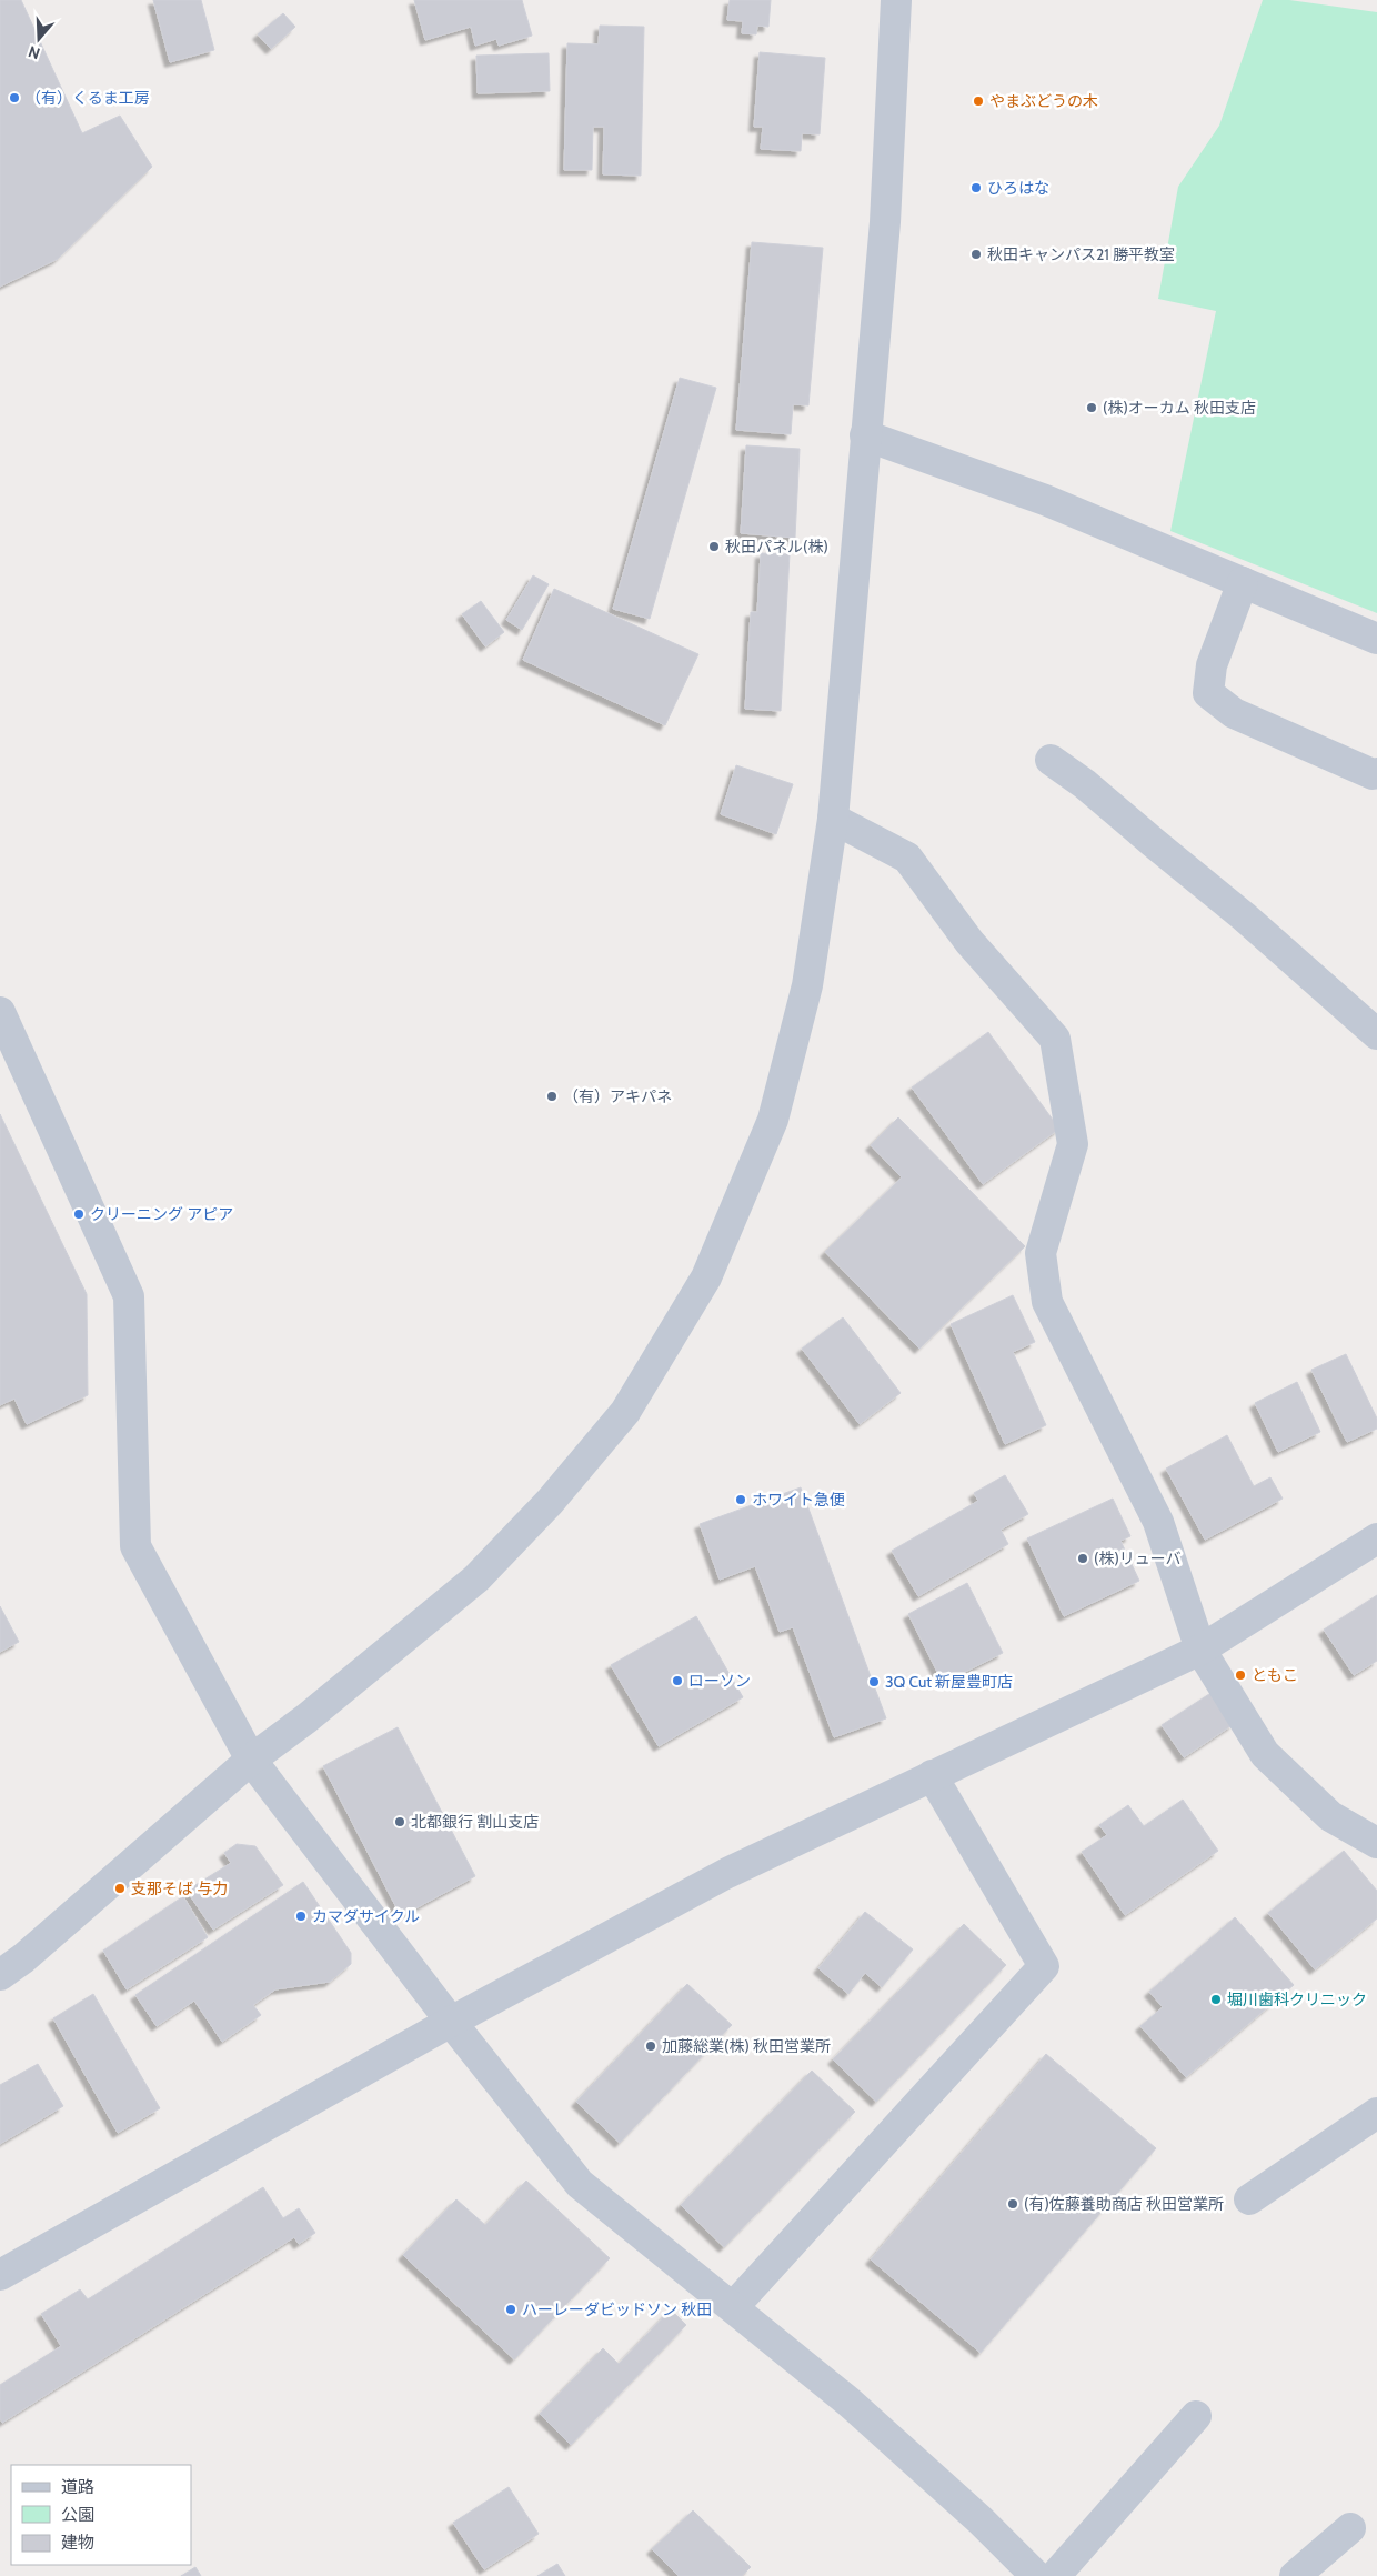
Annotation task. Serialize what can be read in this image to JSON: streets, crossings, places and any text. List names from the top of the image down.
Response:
{
  "places": [
    "（有）くるま工房",
    "やまぶどうの木",
    "ひろはな",
    "秋田キャンパス21 勝平教室",
    "(株)オーカム 秋田支店",
    "秋田パネル(株)",
    "（有）アキパネ",
    "クリーニング アピア",
    "ホワイト急便",
    "(株)リューバ",
    "ともこ",
    "ローソン",
    "3Q Cut 新屋豊町店",
    "北都銀行 割山支店",
    "支那そば 与力",
    "カマダサイクル",
    "堀川歯科クリニック",
    "加藤総業(株) 秋田営業所",
    "(有)佐藤養助商店 秋田営業所",
    "ハーレーダビッドソン 秋田"
  ],
  "legend": ["道路", "公園", "建物"],
  "north": "bottom"
}
